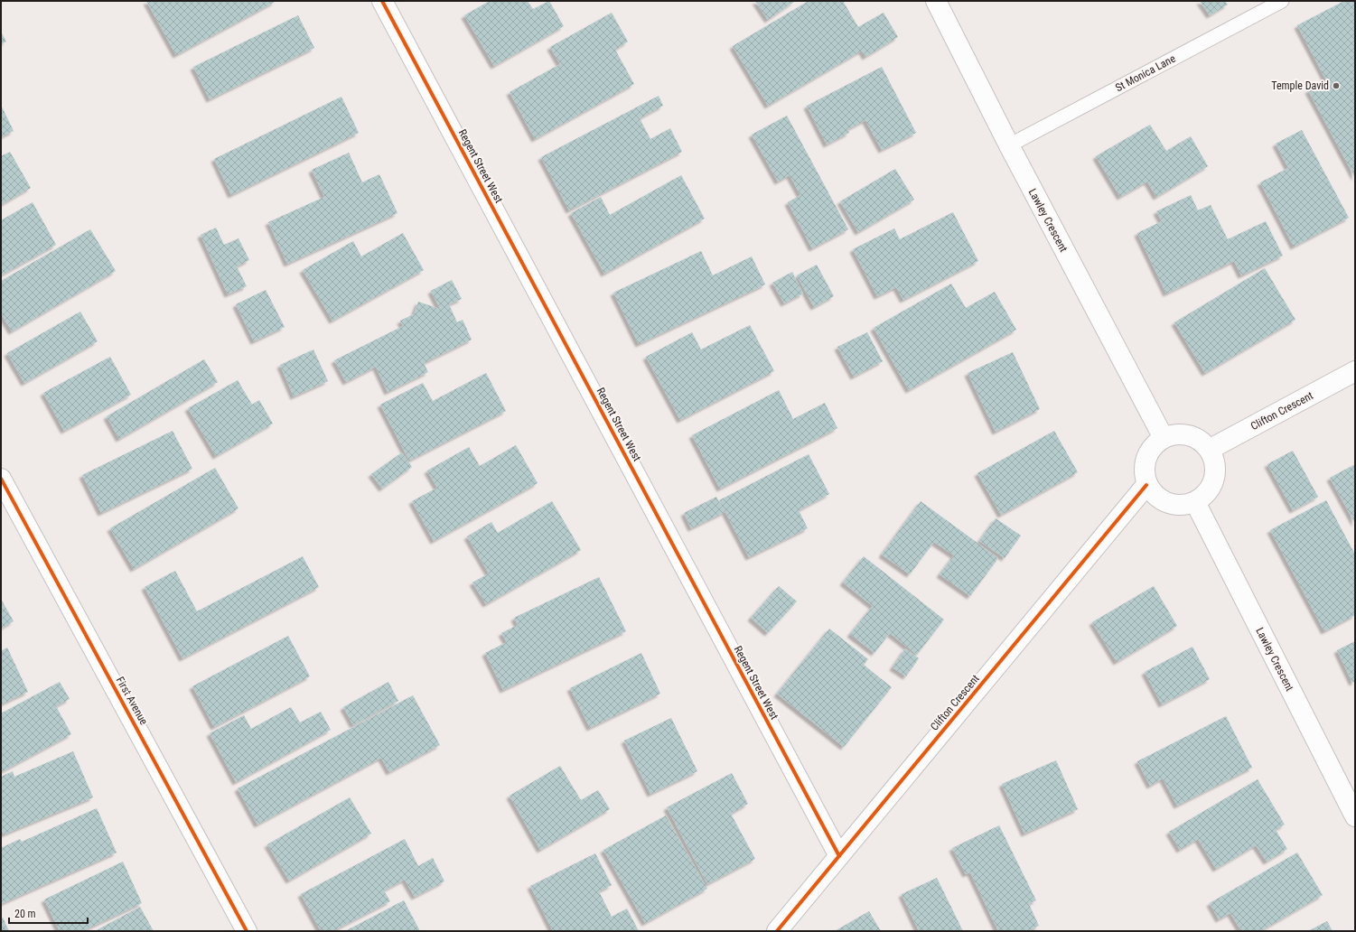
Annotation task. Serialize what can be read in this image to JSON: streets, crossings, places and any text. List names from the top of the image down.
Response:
{
  "streets": {
    "street": [
      "Regent Street West",
      "Lawley Crescent",
      "Clifton Crescent",
      "First Avenue"
    ],
    "lane": ["St Monica Lane"]
  },
  "crossings": [
    ["St Monica Lane", "Lawley Crescent"],
    ["Regent Street West", "Clifton Crescent"],
    ["Lawley Crescent", "Clifton Crescent"]
  ],
  "places": ["Temple David"],
  "scale_bar": "20 m"
}
